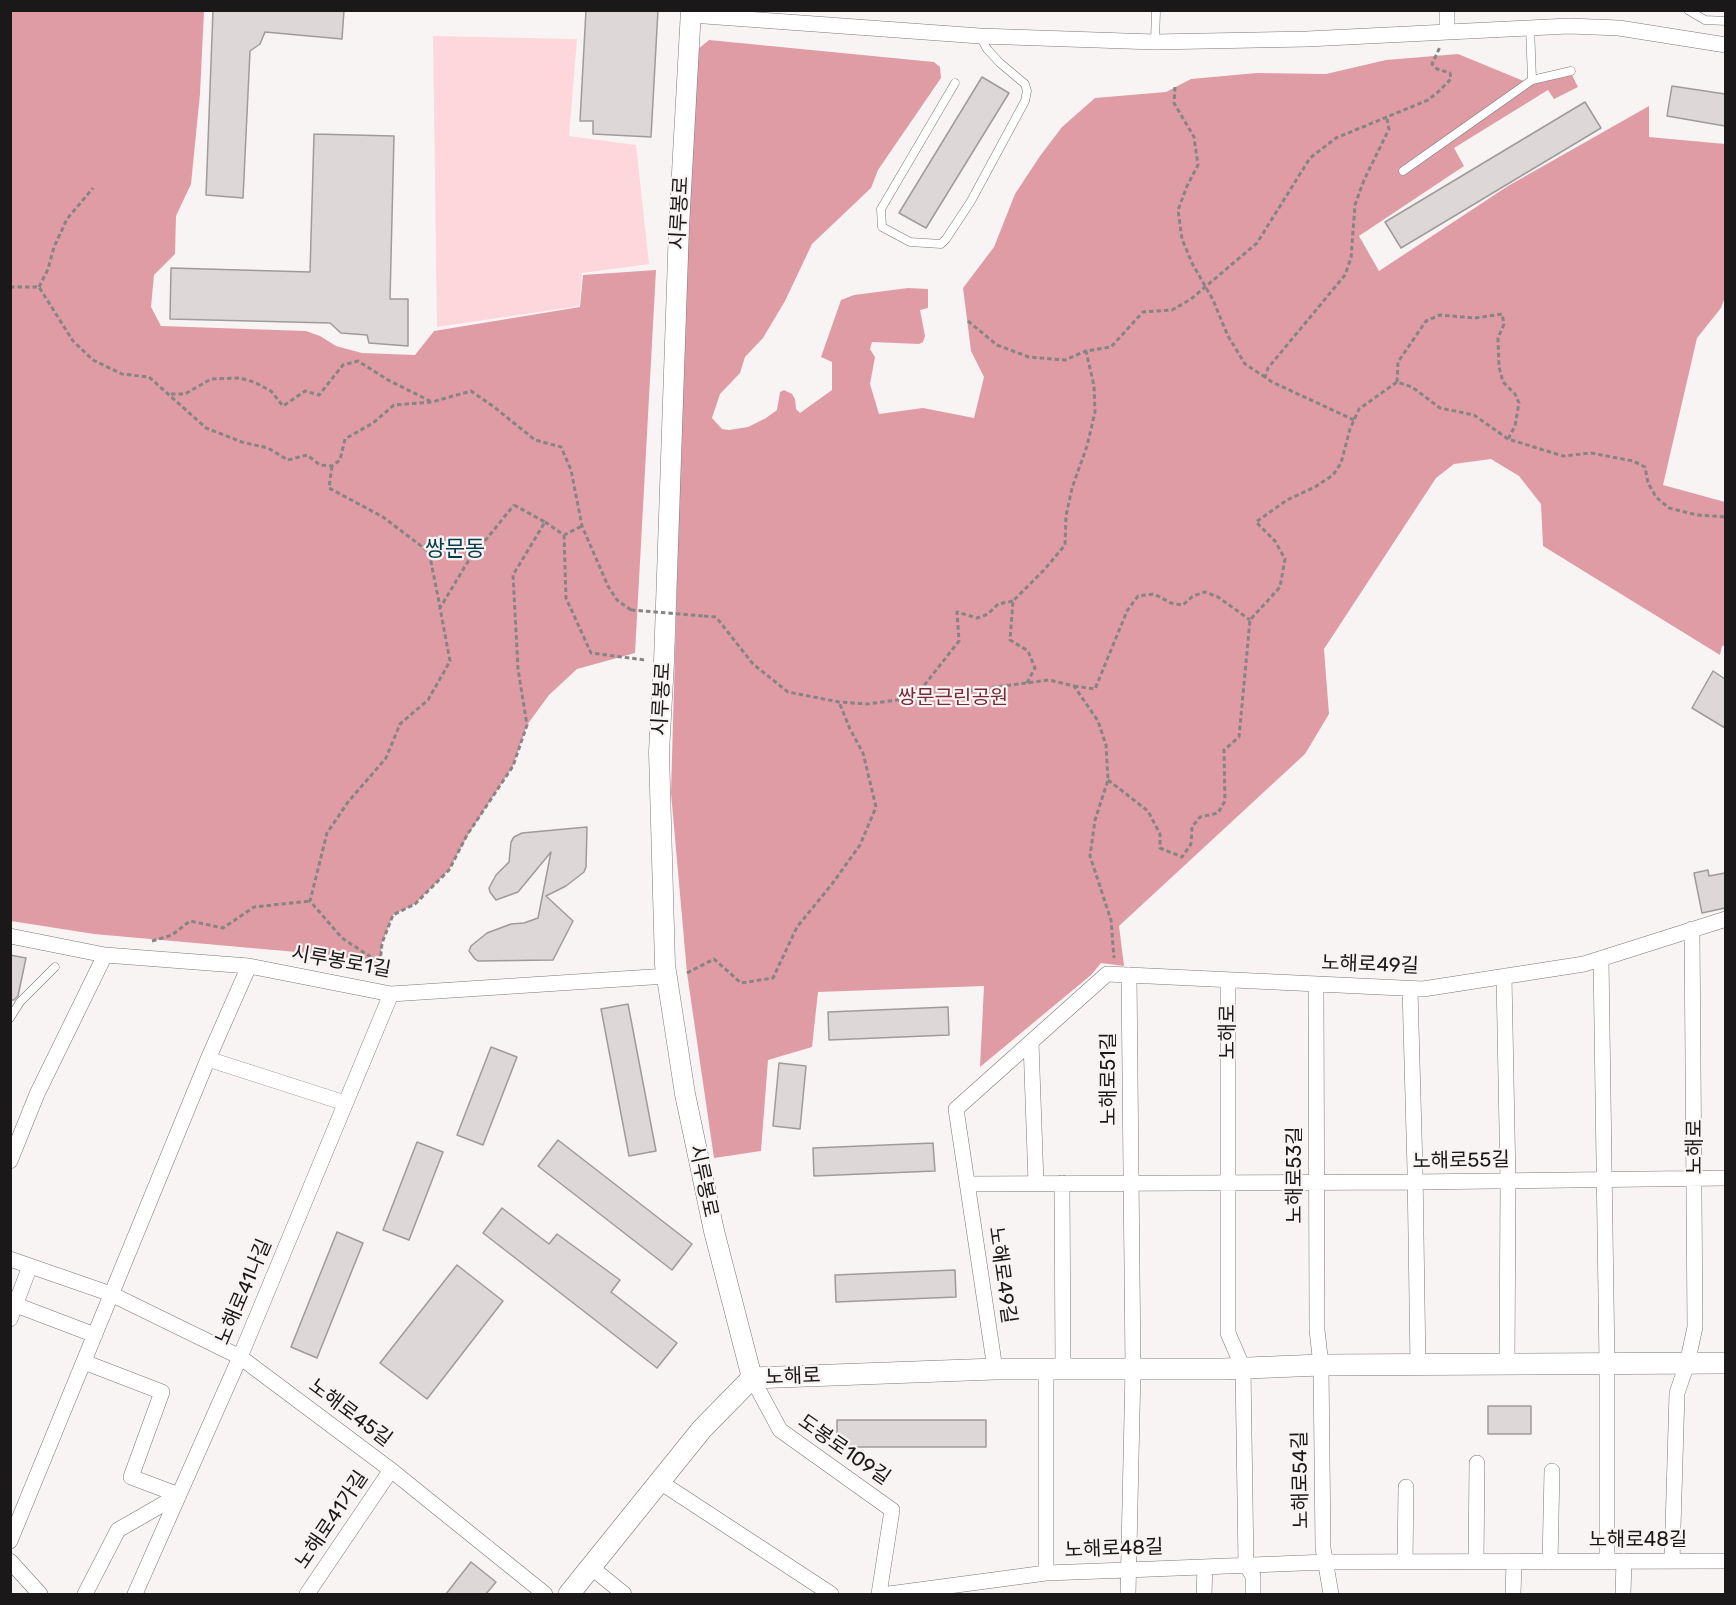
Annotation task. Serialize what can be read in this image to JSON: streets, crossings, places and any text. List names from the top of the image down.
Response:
{
  "streets": {
    "main road": ["노해로"],
    "street": [
      "시루봉로",
      "시루봉로1길",
      "노해로49길",
      "노해로51길",
      "노해로55길",
      "노해로53길",
      "노해로41나길",
      "노해로45길",
      "도봉로109길",
      "노해로54길",
      "노해로41가길",
      "노해로48길"
    ]
  },
  "crossings": [
    ["시루봉로", "시루봉로1길"],
    ["시루봉로", "노해로"],
    ["시루봉로", "도봉로109길"],
    ["시루봉로1길", "노해로41나길"],
    ["노해로49길", "노해로"],
    ["노해로49길", "노해로51길"],
    ["노해로49길", "노해로53길"],
    ["노해로", "노해로51길"],
    ["노해로", "노해로55길"],
    ["노해로", "노해로53길"],
    ["노해로", "도봉로109길"],
    ["노해로", "노해로54길"],
    ["노해로", "노해로48길"],
    ["노해로55길", "노해로53길"],
    ["노해로53길", "노해로54길"],
    ["노해로41나길", "노해로45길"],
    ["노해로45길", "노해로41가길"],
    ["노해로54길", "노해로48길"]
  ],
  "districts": ["쌍문동"],
  "parks": ["쌍문근린공원"]
}
